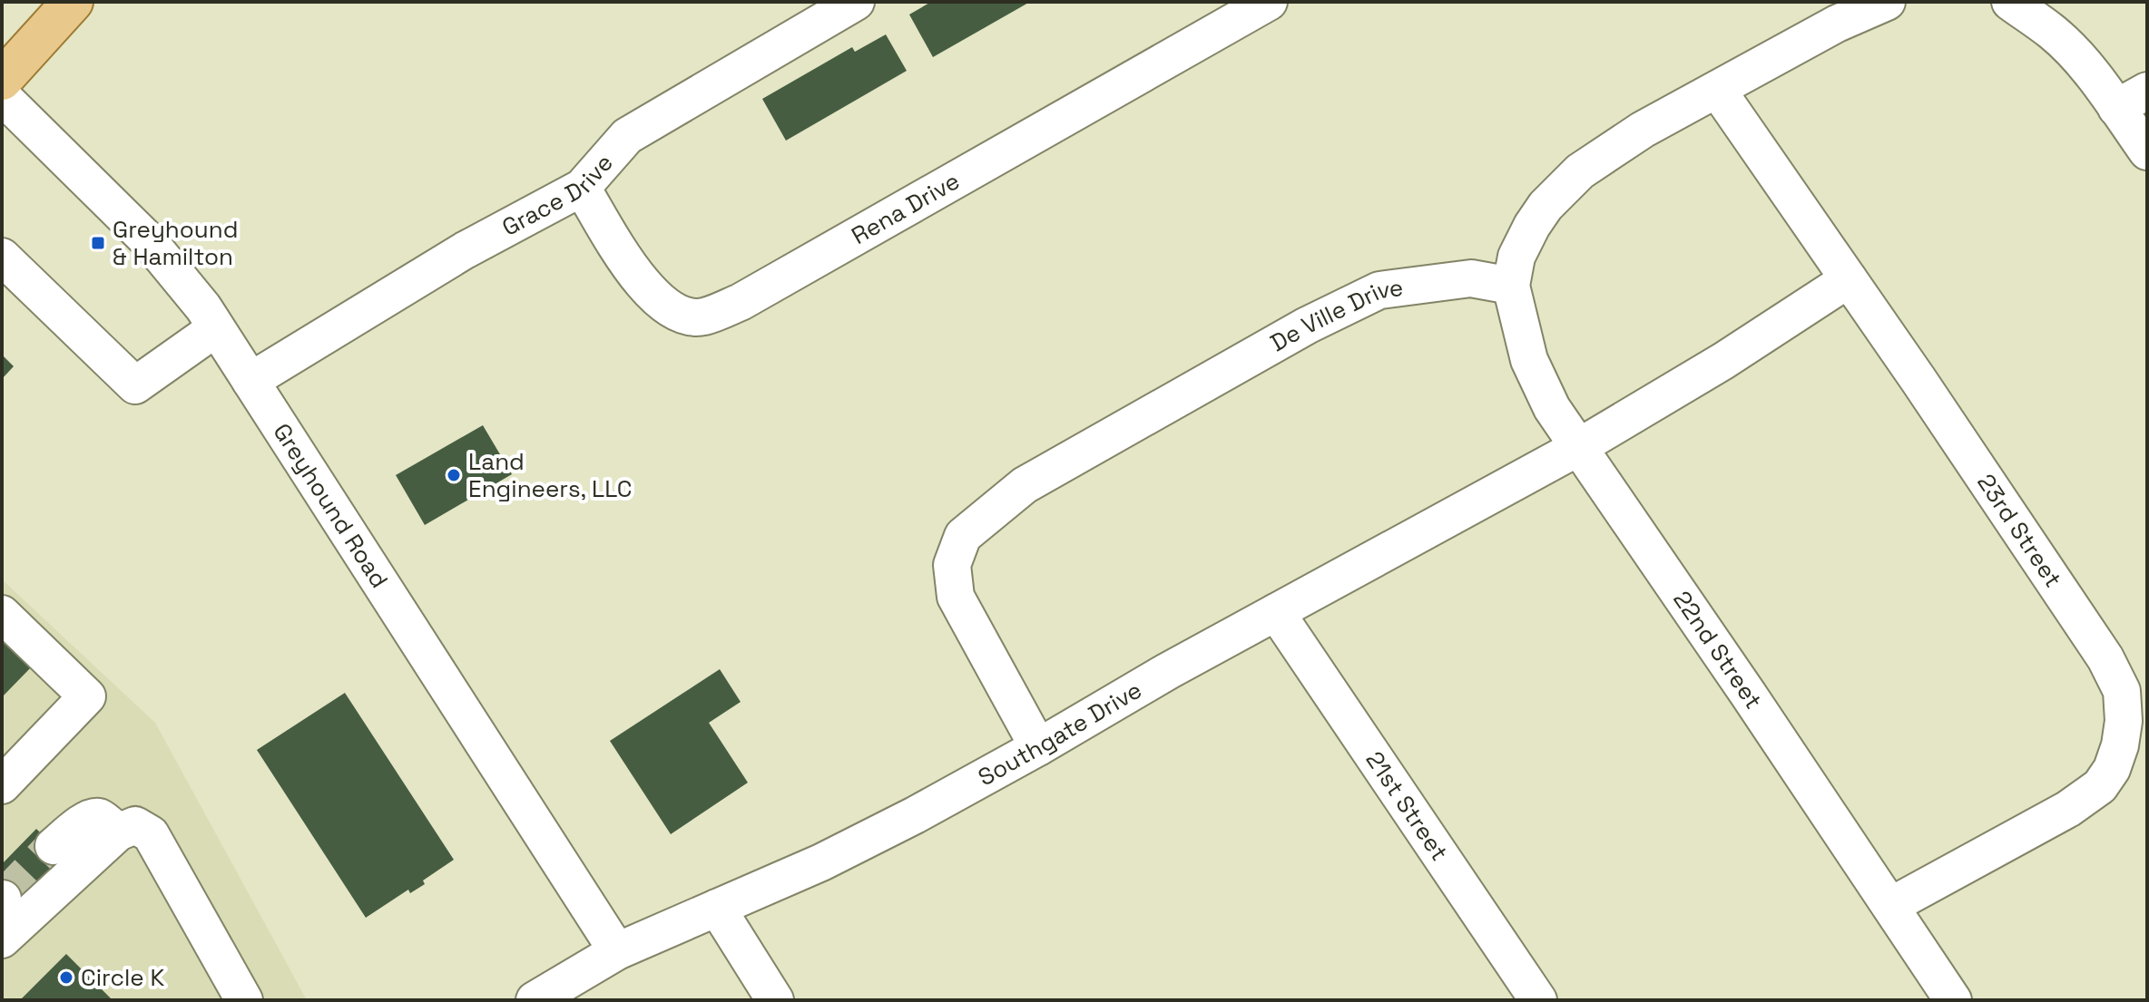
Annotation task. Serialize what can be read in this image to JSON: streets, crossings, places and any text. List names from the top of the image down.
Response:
{
  "streets": {
    "street": [
      "Grace Drive",
      "Rena Drive",
      "De Ville Drive",
      "Greyhound Road",
      "23rd Street",
      "22nd Street",
      "Southgate Drive",
      "21st Street"
    ]
  },
  "crossings": [
    ["Grace Drive", "Rena Drive"],
    ["Grace Drive", "Greyhound Road"],
    ["De Ville Drive", "22nd Street"],
    ["De Ville Drive", "Southgate Drive"],
    ["Greyhound Road", "Southgate Drive"],
    ["23rd Street", "22nd Street"],
    ["23rd Street", "Southgate Drive"],
    ["22nd Street", "Southgate Drive"],
    ["Southgate Drive", "21st Street"]
  ],
  "places": {
    "transit": ["Greyhound & Hamilton"],
    "other": ["Land Engineers, LLC", "Circle K"]
  }
}
